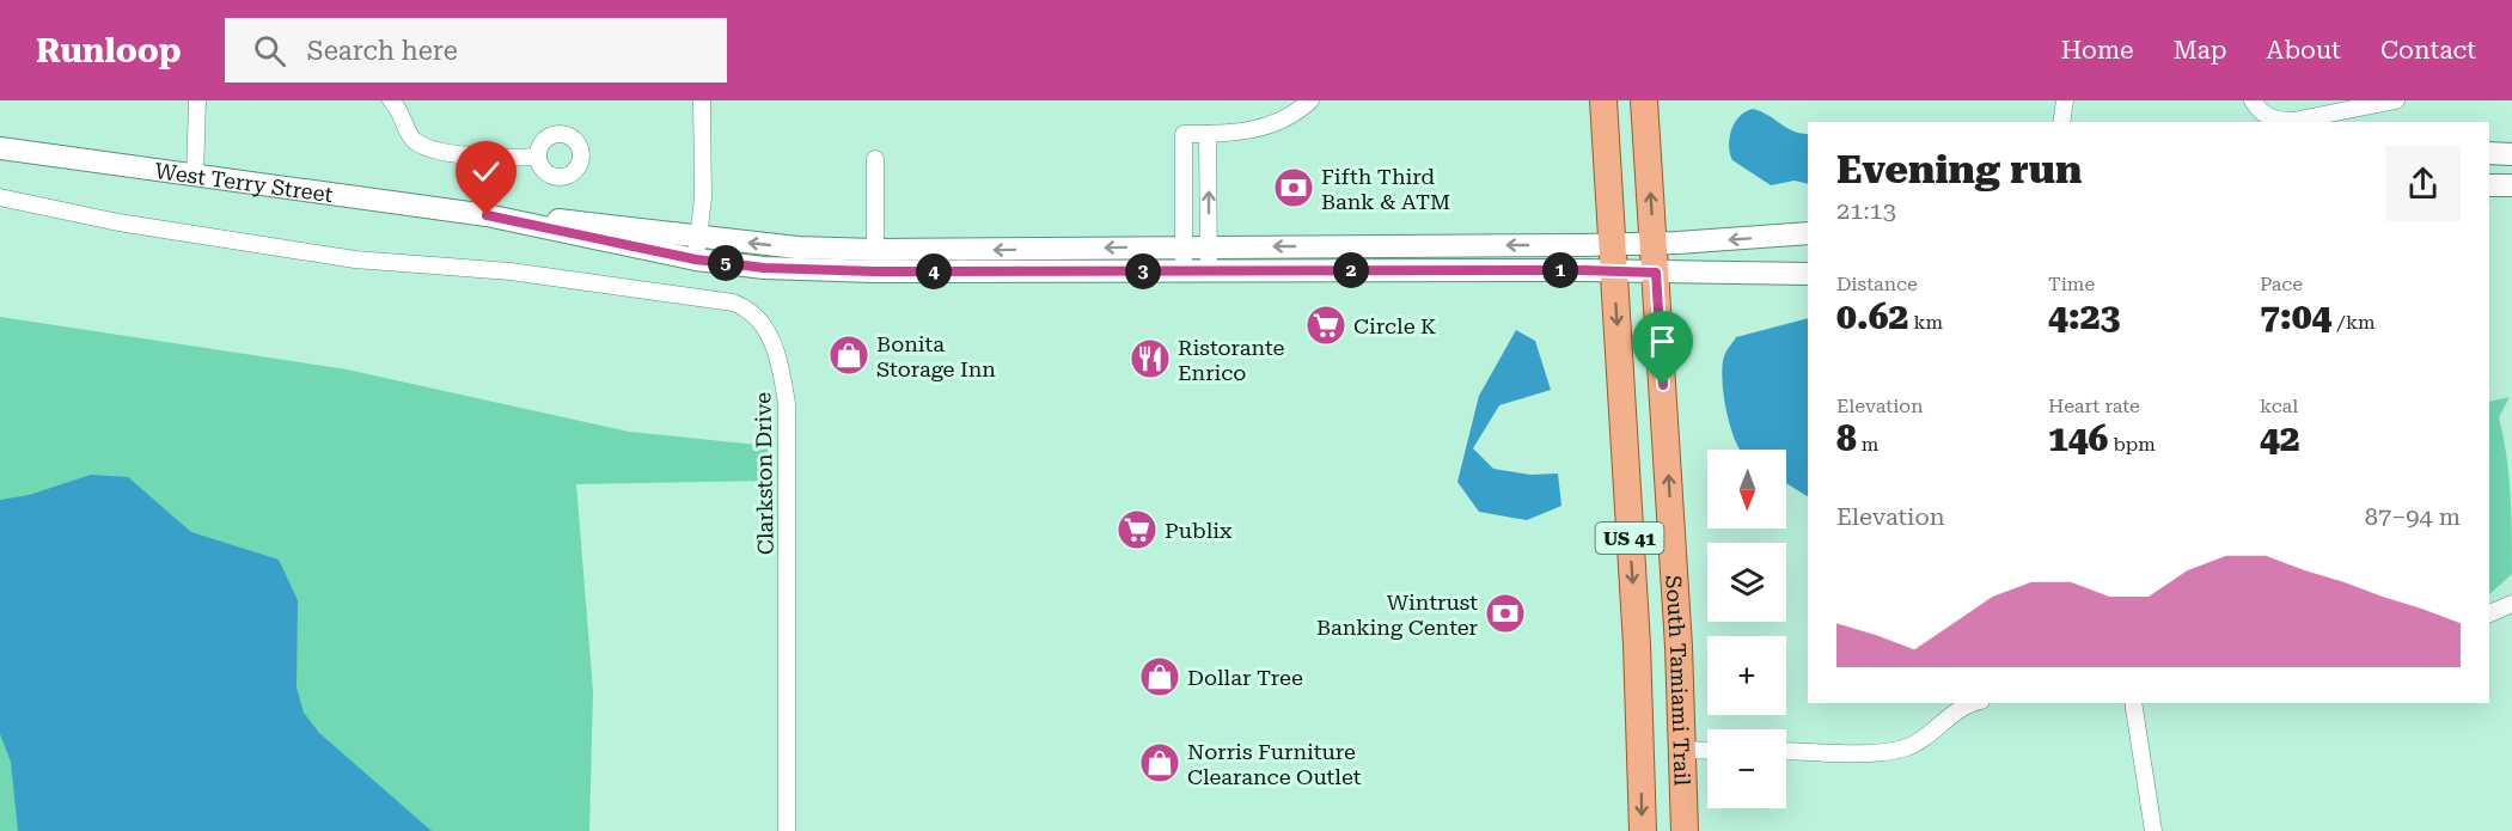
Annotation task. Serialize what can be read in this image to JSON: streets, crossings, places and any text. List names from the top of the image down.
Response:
{
  "streets": {
    "main road": ["US 41", "South Tamiami Trail"],
    "street": ["West Terry Street", "Clarkston Drive"]
  },
  "crossings": [
    ["West Terry Street", "South Tamiami Trail"]
  ],
  "places": {
    "bank": ["Fifth Third Bank & ATM", "Wintrust Banking Center"],
    "supermarket": ["Circle K", "Publix"],
    "shop": ["Bonita Storage Inn", "Dollar Tree", "Norris Furniture Clearance Outlet"],
    "restaurant": ["Ristorante Enrico"]
  },
  "north": "bottom",
  "page": {
    "header": "Runloop",
    "search": "Search here",
    "nav": [
      "Home",
      "Map",
      "About",
      "Contact"
    ],
    "heading": ["Evening run", "21:13"],
    "stats": [
      ["Distance", "0.62 km"],
      ["Time", "4:23"],
      ["Pace", "7:04 /km"],
      ["Elevation", "8 m"],
      ["Heart rate", "146 bpm"],
      ["kcal", "42"]
    ],
    "pins": [
      "5",
      "1",
      "2",
      "3",
      "4"
    ],
    "map_buttons": ["+", "−"],
    "chart": ["Elevation", "87–94 m"]
  }
}
